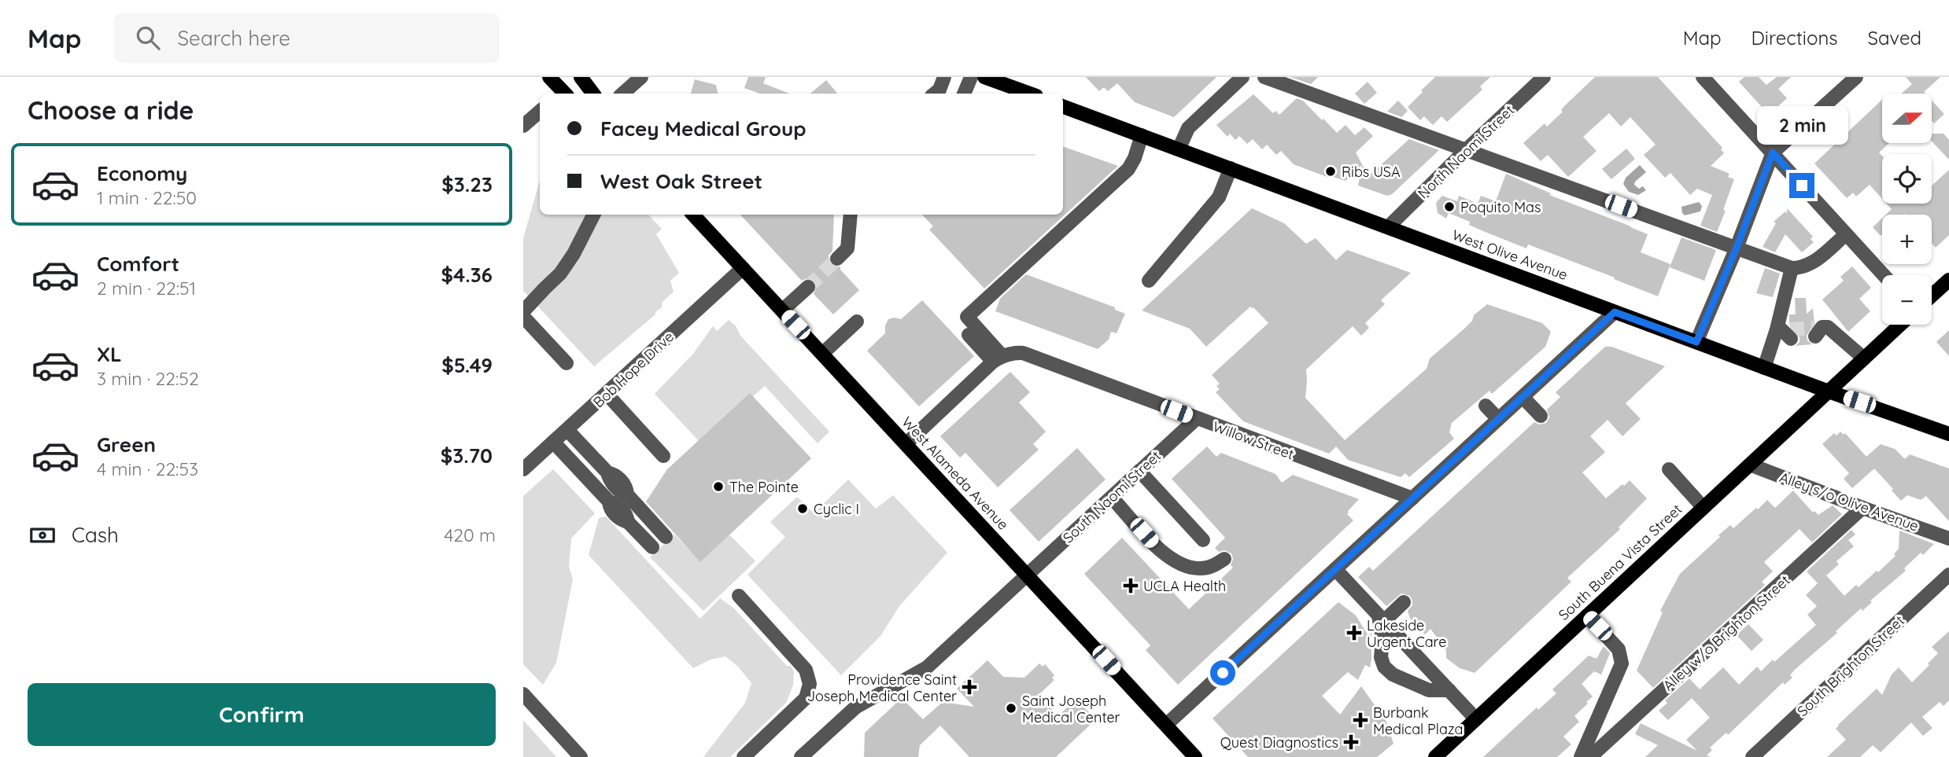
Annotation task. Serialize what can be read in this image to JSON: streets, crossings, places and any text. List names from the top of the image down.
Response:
{
  "streets": {
    "main road": ["West Olive Avenue", "West Alameda Avenue", "South Buena Vista Street"],
    "street": [
      "North Naomi Street",
      "Bob Hope Drive",
      "Willow Street",
      "South Naomi Street",
      "Alley s/o Olive Avenue",
      "Alley w/o Brighton Street",
      "South Brighton Street"
    ]
  },
  "crossings": [
    ["North Naomi Street", "West Olive Avenue"],
    ["West Olive Avenue", "South Buena Vista Street"],
    ["Bob Hope Drive", "West Alameda Avenue"],
    ["Willow Street", "South Naomi Street"],
    ["West Alameda Avenue", "South Naomi Street"],
    ["Alley s/o Olive Avenue", "South Buena Vista Street"],
    ["Alley s/o Olive Avenue", "Alley w/o Brighton Street"]
  ],
  "places": {
    "other": [
      "Ribs USA",
      "Poquito Mas",
      "The Pointe",
      "Cyclic I",
      "Saint Joseph Medical Center"
    ],
    "health": [
      "UCLA Health",
      "Lakeside Urgent Care",
      "Providence Saint Joseph Medical Center",
      "Burbank Medical Plaza",
      "Quest Diagnostics"
    ]
  },
  "north": "right",
  "page": {
    "header": "Map",
    "search": "Search here",
    "nav": ["Map", "Directions", "Saved"],
    "heading": "Choose a ride",
    "map_buttons": ["+", "−"],
    "banner": ["Facey Medical Group", "West Oak Street"],
    "bubble": "2 min",
    "list": [
      {
        "name": "Economy",
        "note": "1 min · 22:50",
        "value": "$3.23"
      },
      {
        "name": "Comfort",
        "note": "2 min · 22:51",
        "value": "$4.36"
      },
      {
        "name": "XL",
        "note": "3 min · 22:52",
        "value": "$5.49"
      },
      {
        "name": "Green",
        "note": "4 min · 22:53",
        "value": "$3.70"
      }
    ],
    "pay": ["Cash", "420 m"],
    "buttons": "Confirm"
  }
}
